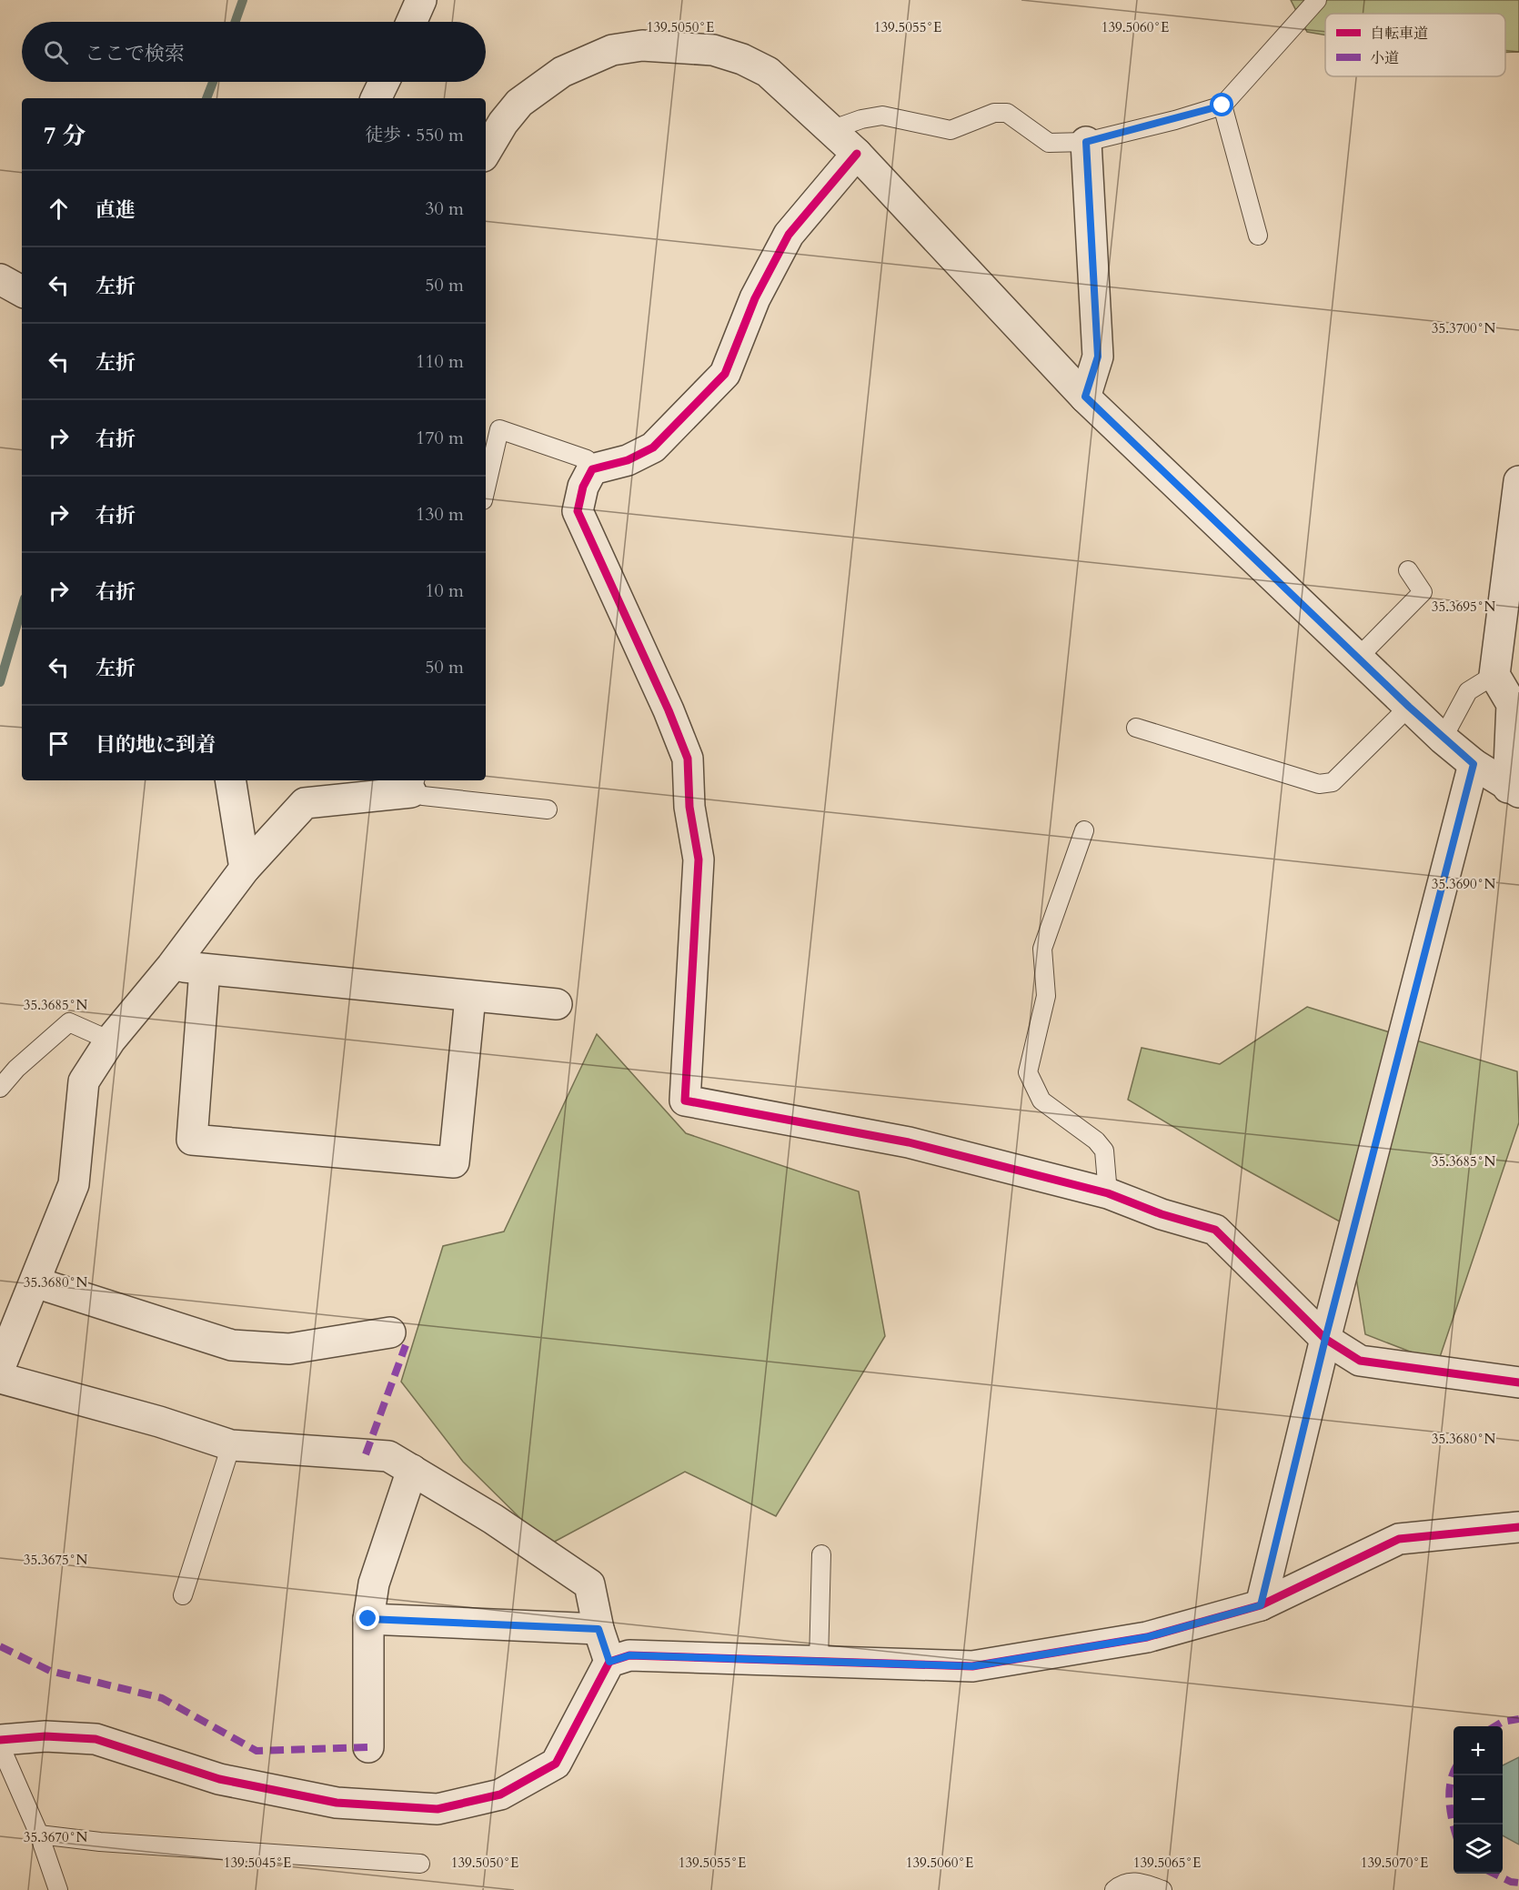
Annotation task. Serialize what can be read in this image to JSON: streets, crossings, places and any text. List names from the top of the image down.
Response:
{
  "legend": ["自転車道", "小道"],
  "page": {
    "search": "ここで検索",
    "heading": ["7 分", "徒歩 · 550 m"],
    "list": [
      ["直進", "30 m"],
      ["左折", "50 m"],
      ["左折", "110 m"],
      ["右折", "170 m"],
      ["右折", "130 m"],
      ["右折", "10 m"],
      ["左折", "50 m"],
      "目的地に到着"
    ],
    "map_buttons": ["+", "−"]
  },
  "coordinates": [
    "139.5050°E",
    "139.5055°E",
    "139.5060°E",
    "35.3700°N",
    "35.3695°N",
    "35.3690°N",
    "35.3685°N",
    "35.3680°N",
    "35.3675°N",
    "35.3670°N",
    "139.5045°E",
    "139.5065°E",
    "139.5070°E"
  ]
}
